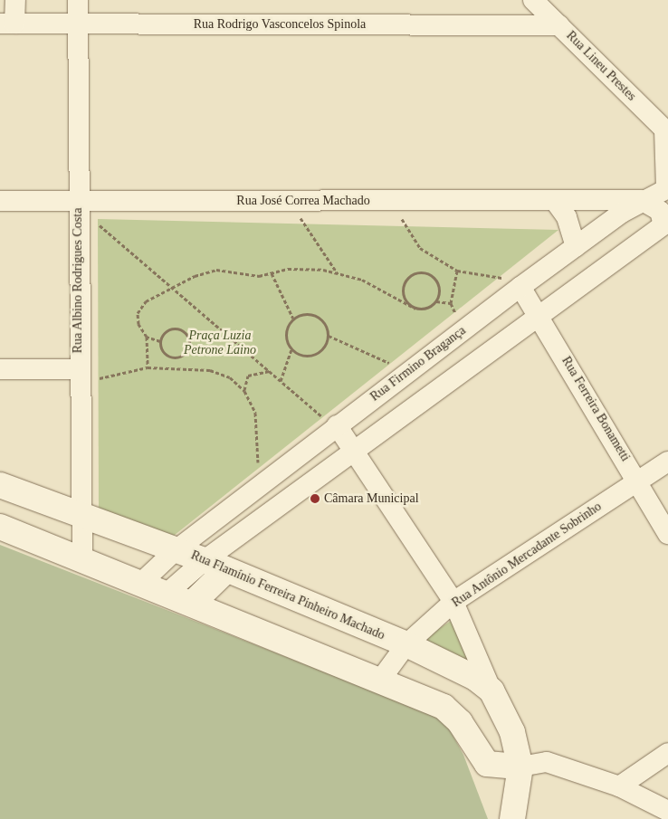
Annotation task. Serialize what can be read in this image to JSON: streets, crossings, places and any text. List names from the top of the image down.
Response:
{
  "streets": {
    "main road": ["Rua Flamínio Ferreira Pinheiro Machado"],
    "street": [
      "Rua Rodrigo Vasconcelos Spinola",
      "Rua Lineu Prestes",
      "Rua José Correa Machado",
      "Rua Albino Rodrigues Costa",
      "Rua Firmino Bragança",
      "Rua Ferreira Bonametti",
      "Rua Antônio Mercadante Sobrinho"
    ]
  },
  "crossings": [
    ["Rua Rodrigo Vasconcelos Spinola", "Rua Lineu Prestes"],
    ["Rua Rodrigo Vasconcelos Spinola", "Rua Albino Rodrigues Costa"],
    ["Rua José Correa Machado", "Rua Albino Rodrigues Costa"],
    ["Rua José Correa Machado", "Rua Firmino Bragança"],
    ["Rua Albino Rodrigues Costa", "Rua Flamínio Ferreira Pinheiro Machado"],
    ["Rua Firmino Bragança", "Rua Ferreira Bonametti"],
    ["Rua Firmino Bragança", "Rua Flamínio Ferreira Pinheiro Machado"],
    ["Rua Ferreira Bonametti", "Rua Antônio Mercadante Sobrinho"],
    ["Rua Antônio Mercadante Sobrinho", "Rua Flamínio Ferreira Pinheiro Machado"]
  ],
  "parks": ["Praça Luzia Petrone Laino"],
  "places": ["Câmara Municipal"]
}
